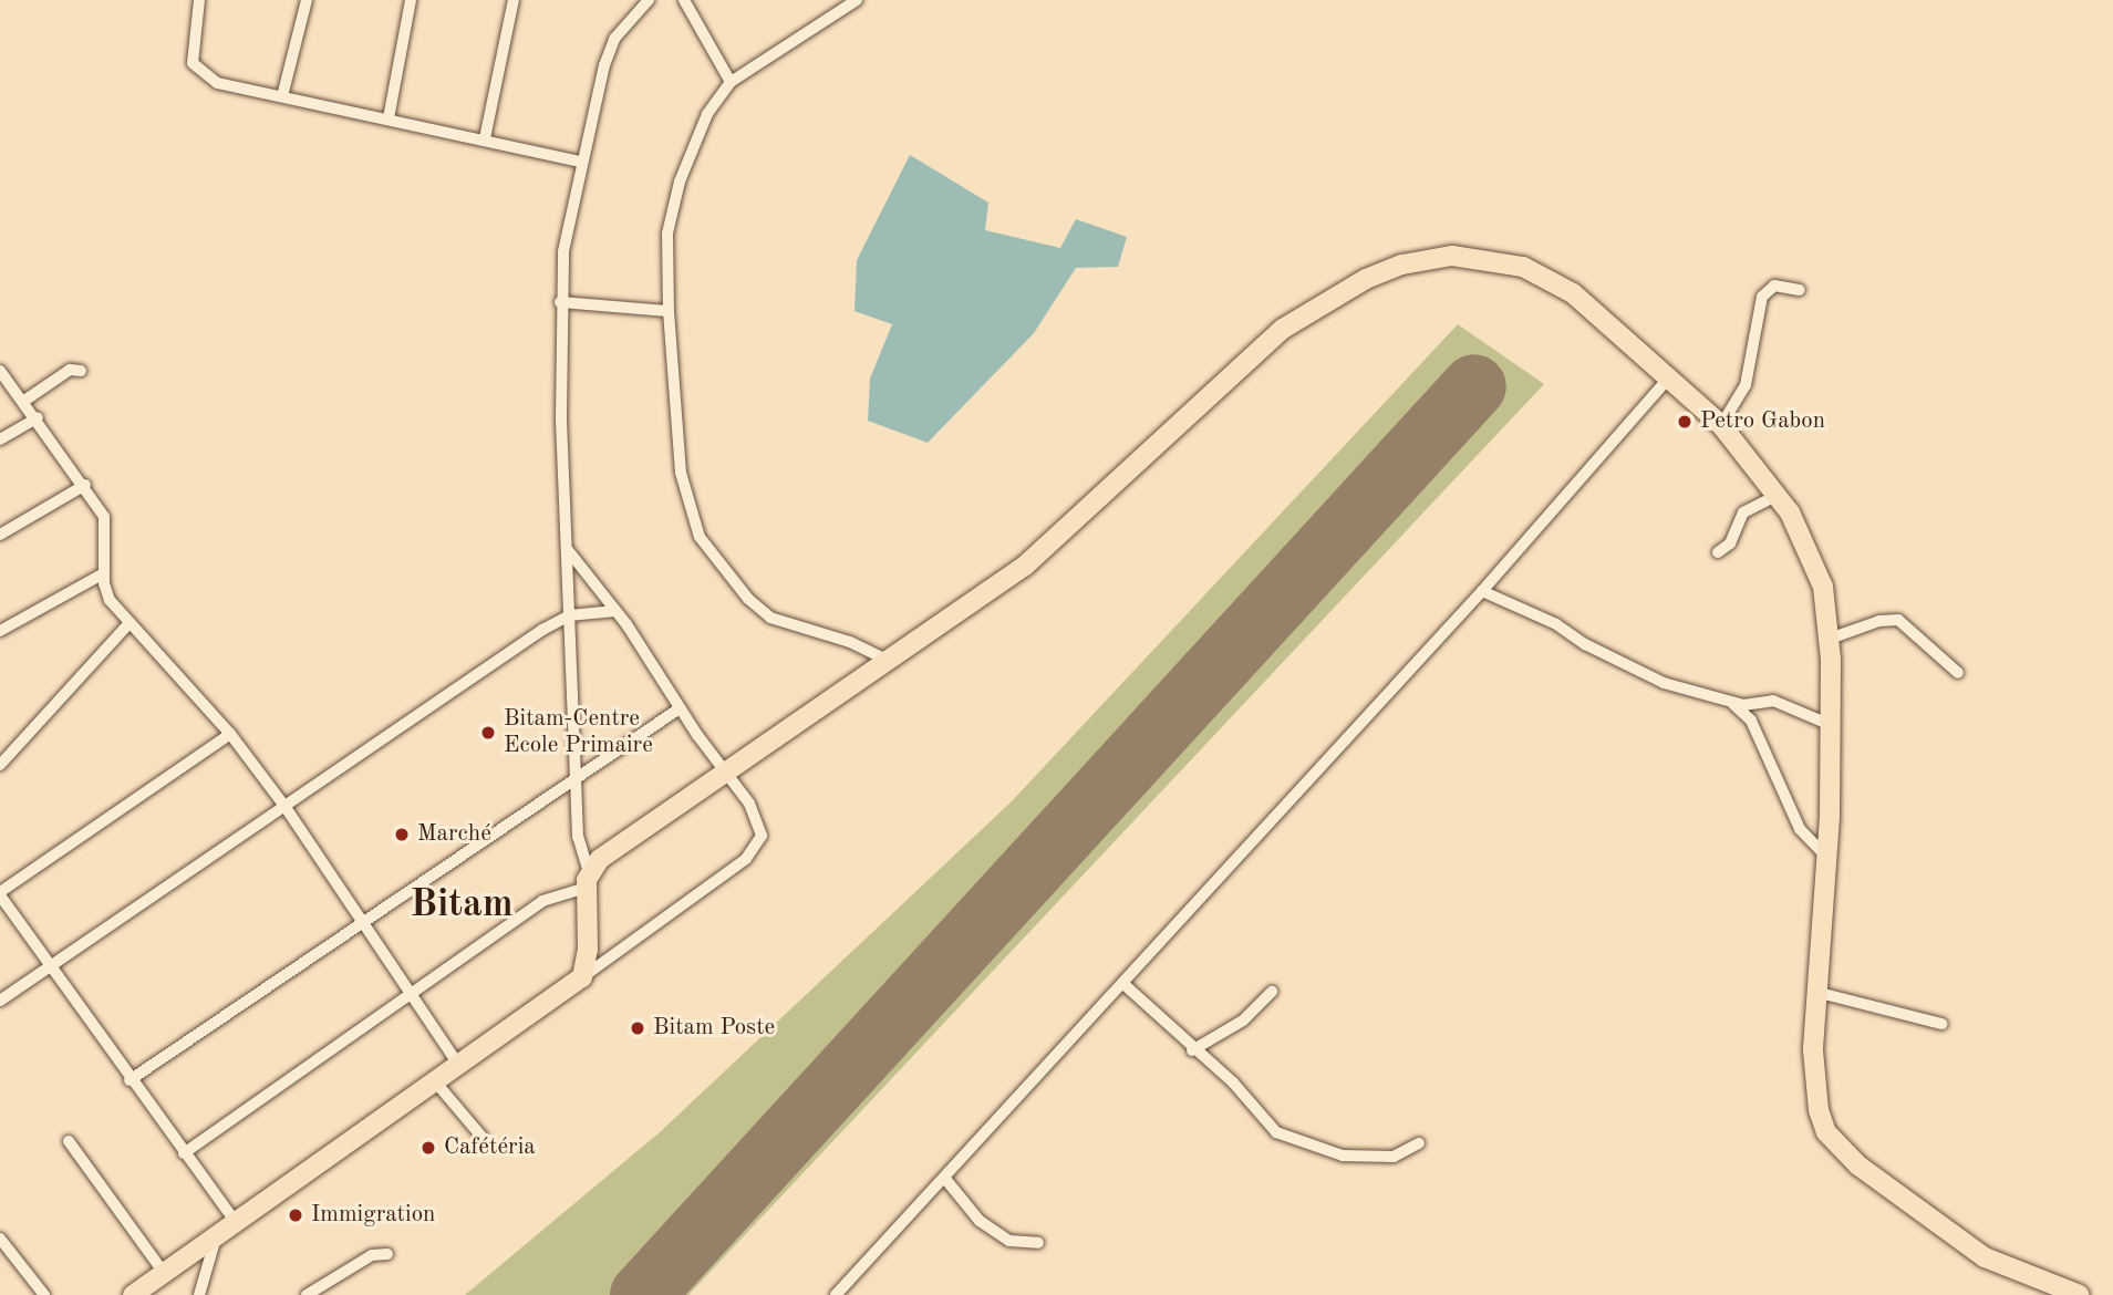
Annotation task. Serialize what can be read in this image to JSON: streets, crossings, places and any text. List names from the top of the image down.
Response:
{
  "districts": ["Bitam"],
  "places": [
    "Petro Gabon",
    "Bitam-Centre Ecole Primaire",
    "Marché",
    "Bitam Poste",
    "Cafétéria",
    "Immigration"
  ]
}
